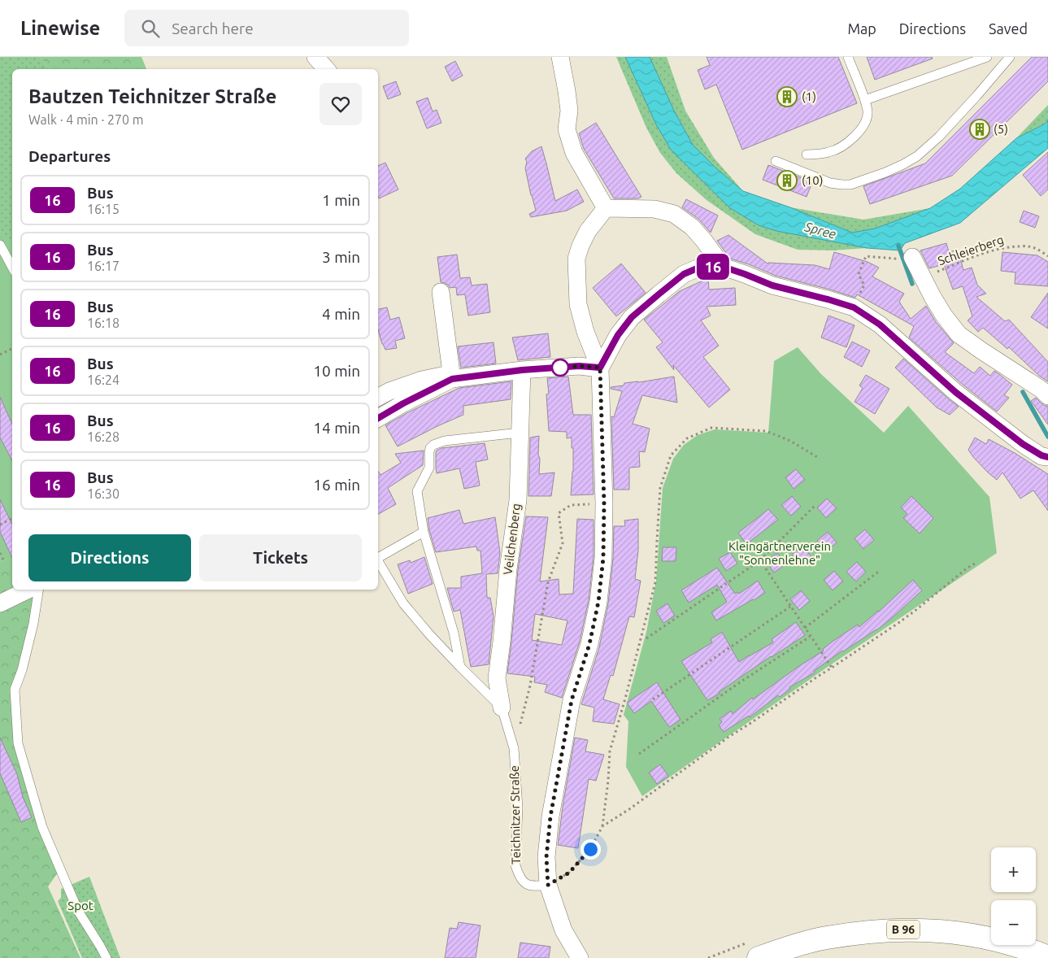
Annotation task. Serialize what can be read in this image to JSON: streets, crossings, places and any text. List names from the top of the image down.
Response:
{
  "streets": {
    "main road": ["B 96"],
    "street": ["Veilchenberg"],
    "lane": ["Teichnitzer Straße"],
    "path": ["Schleierberg"]
  },
  "crossings": [
    ["Veilchenberg", "Teichnitzer Straße"]
  ],
  "water": ["Spree"],
  "parks": ["Kleingärtnerverein \"Sonnenlehne\"", "Spot"],
  "places": {
    "building": ["(1)", "(5)", "(10)"]
  },
  "lines": ["bus line 16"],
  "page": {
    "header": "Linewise",
    "search": "Search here",
    "nav": ["Map", "Directions", "Saved"],
    "on_map": "16",
    "heading": [
      ["Bautzen Teichnitzer Straße", "Walk · 4 min · 270 m"],
      "Departures"
    ],
    "list": [
      {
        "mark": "16",
        "name": "Bus",
        "note": "16:15",
        "value": "1 min"
      },
      {
        "mark": "16",
        "name": "Bus",
        "note": "16:17",
        "value": "3 min"
      },
      {
        "mark": "16",
        "name": "Bus",
        "note": "16:18",
        "value": "4 min"
      },
      {
        "mark": "16",
        "name": "Bus",
        "note": "16:24",
        "value": "10 min"
      },
      {
        "mark": "16",
        "name": "Bus",
        "note": "16:28",
        "value": "14 min"
      },
      {
        "mark": "16",
        "name": "Bus",
        "note": "16:30",
        "value": "16 min"
      }
    ],
    "buttons": ["Directions", "Tickets"],
    "map_buttons": ["+", "−"]
  }
}
